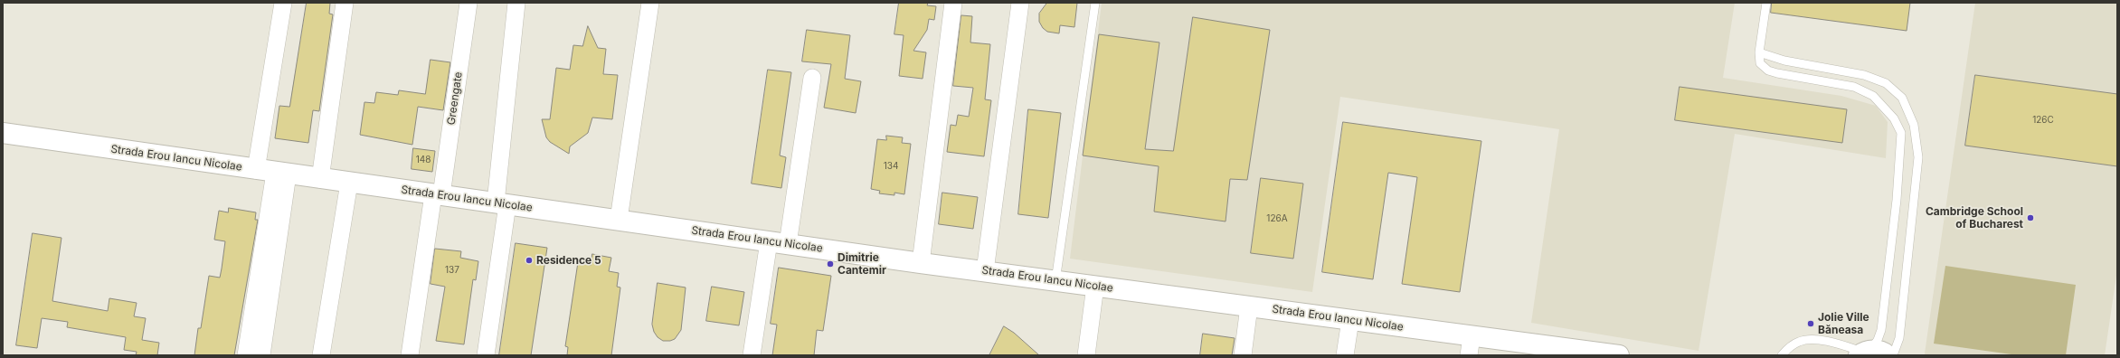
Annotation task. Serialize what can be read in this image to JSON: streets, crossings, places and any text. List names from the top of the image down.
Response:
{
  "streets": {
    "street": ["Greengate", "Strada Erou Iancu Nicolae"]
  },
  "crossings": [
    ["Greengate", "Strada Erou Iancu Nicolae"]
  ],
  "places": [
    "Cambridge School of Bucharest",
    "Residence 5",
    "Dimitrie Cantemir",
    "Jolie Ville Băneasa"
  ],
  "house_numbers": [
    "126C",
    "148",
    "134",
    "126A",
    "137"
  ]
}
